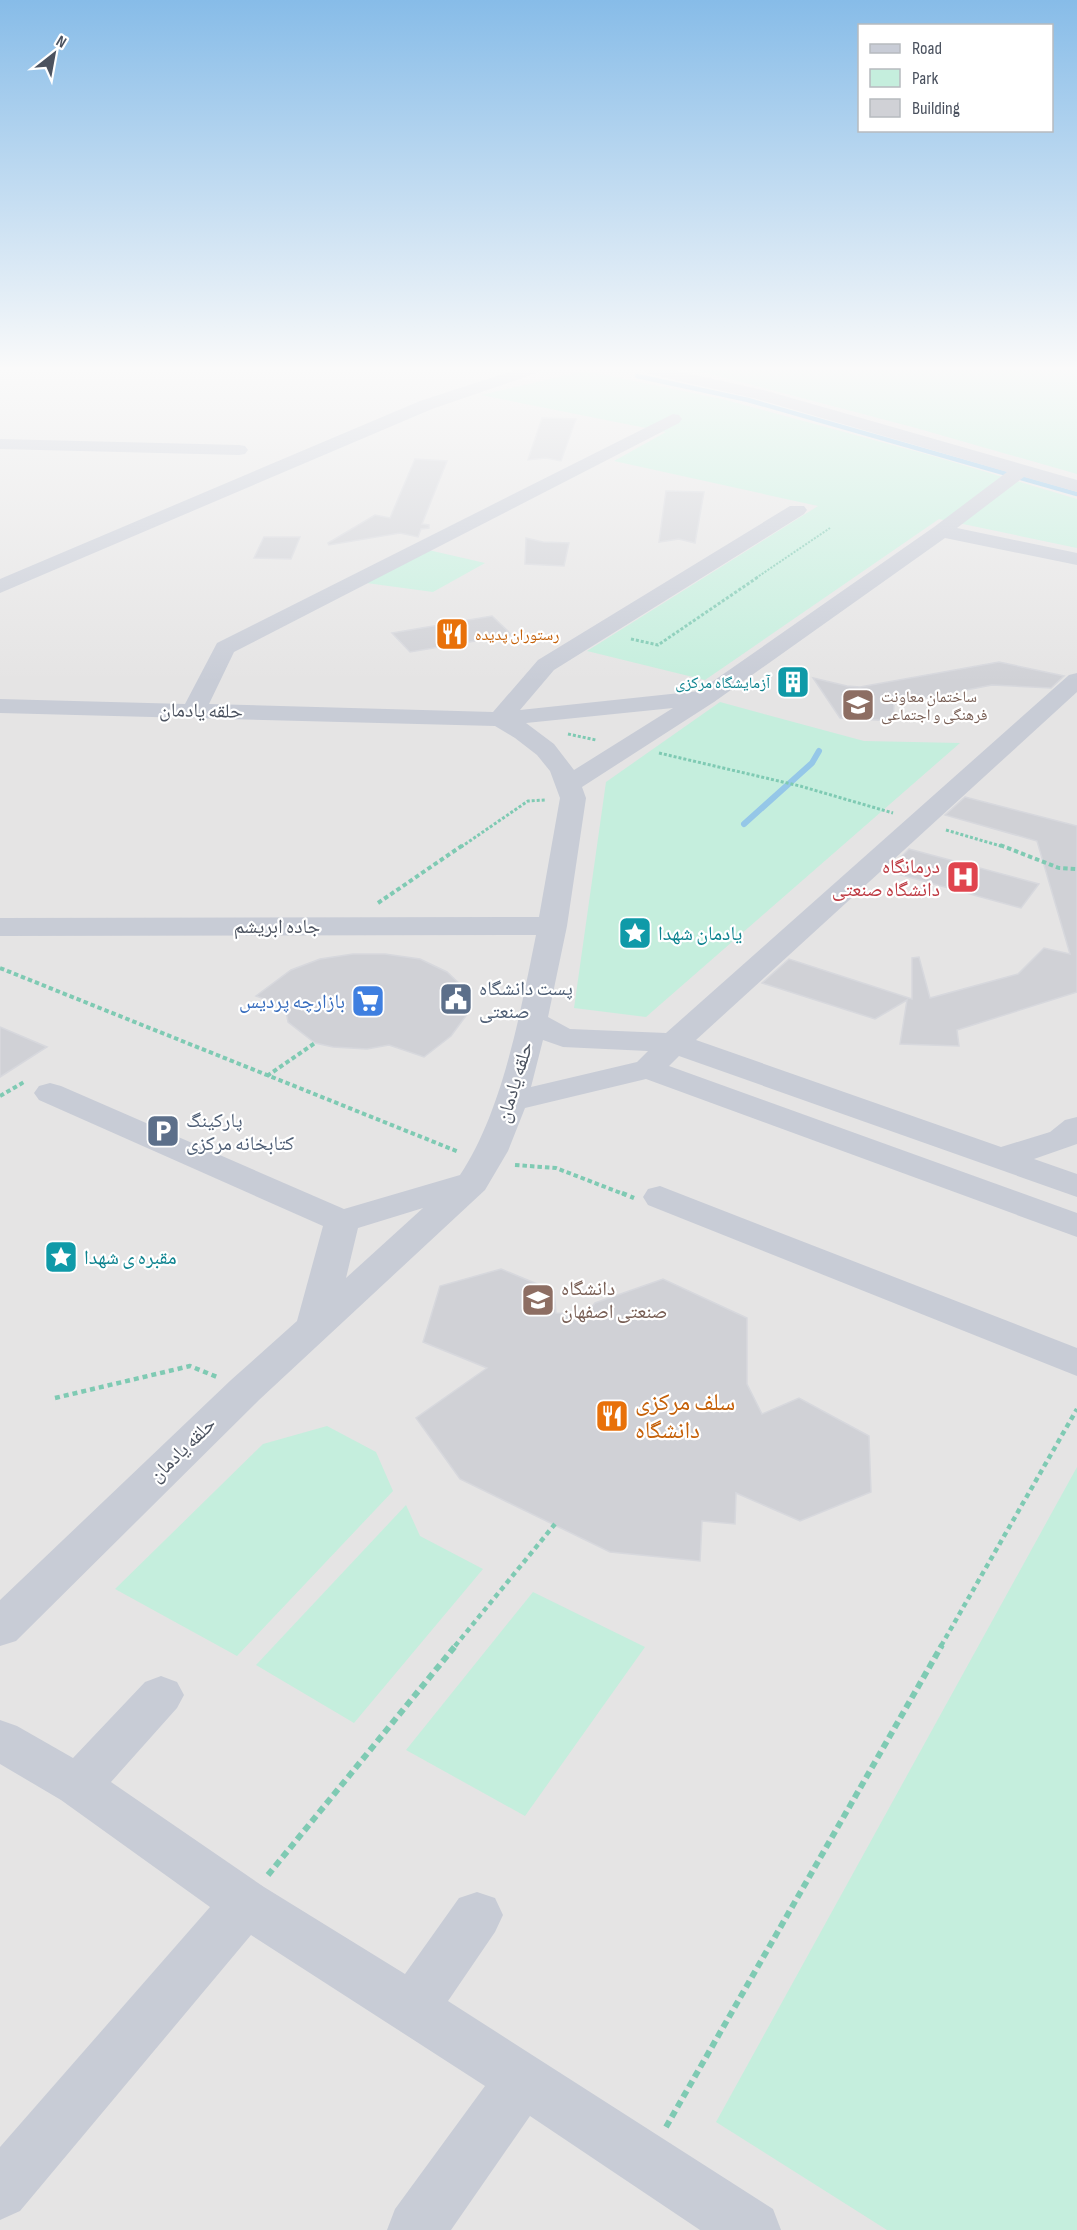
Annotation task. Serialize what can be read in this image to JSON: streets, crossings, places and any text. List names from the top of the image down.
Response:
{
  "streets": {
    "street": ["حلقه یادمان", "جاده ابریشم"]
  },
  "crossings": [
    ["حلقه یادمان", "جاده ابریشم"]
  ],
  "places": {
    "restaurant": ["رستوران پدیده", "سلف مرکزی دانشگاه"],
    "building": ["آزمایشگاه مرکزی"],
    "school or university": ["ساختمان معاونت فرهنگی و اجتماعی", "دانشگاه صنعتی اصفهان"],
    "hospital": ["درمانگاه دانشگاه صنعتی"],
    "place": ["یادمان شهدا", "مقبره ی شهدا"],
    "public building": ["پست دانشگاه صنعتی"],
    "supermarket": ["بازارچه پردیس"],
    "parking": ["پارکینگ کتابخانه مرکزی"]
  },
  "legend": ["Road", "Park", "Building"],
  "north": "top right"
}
